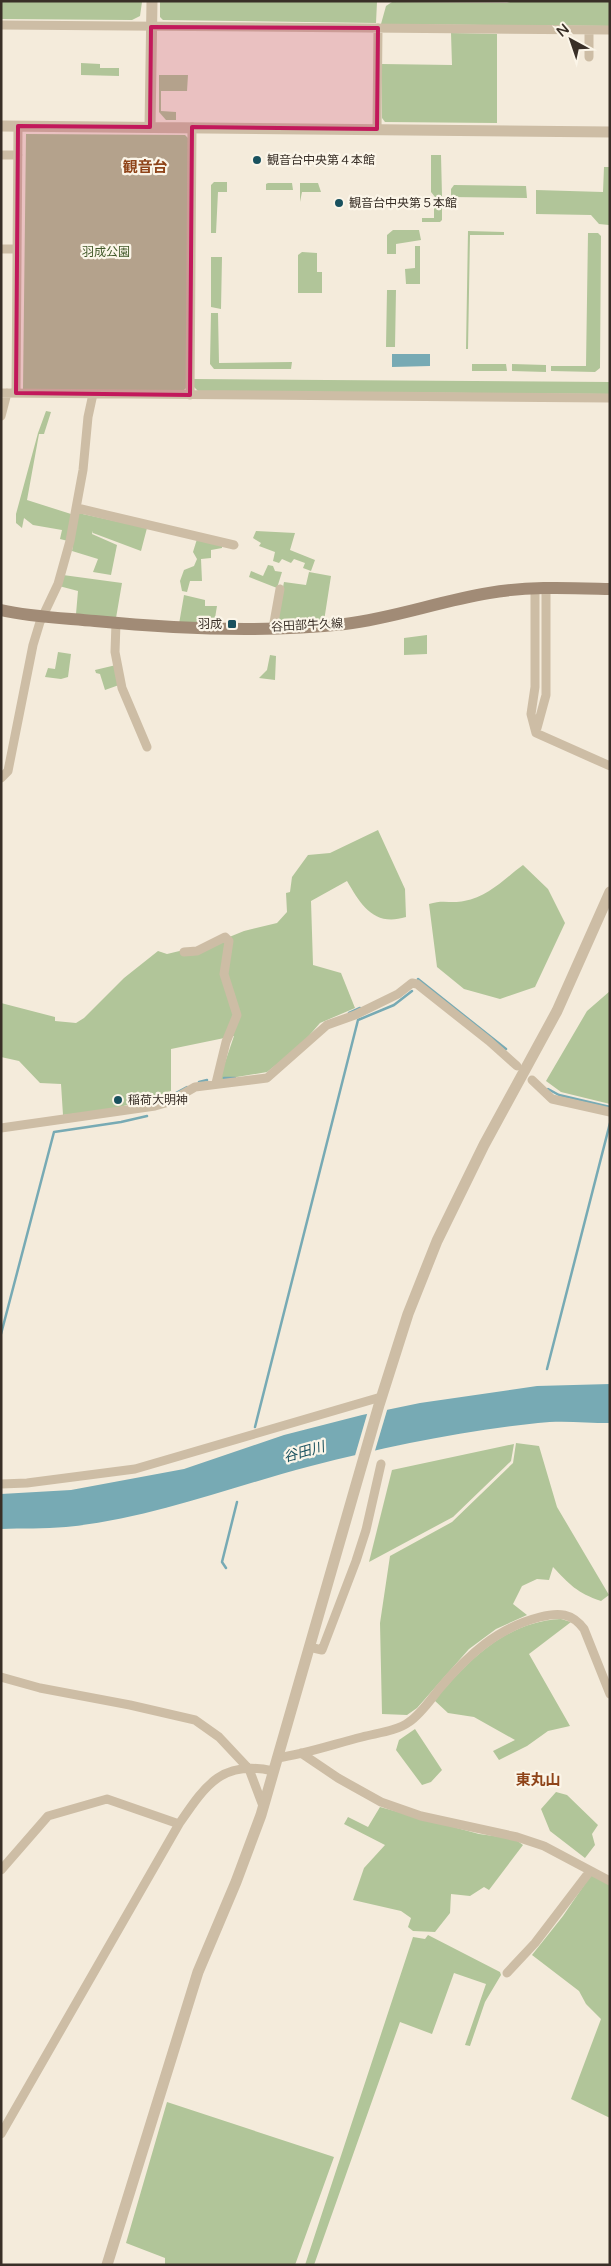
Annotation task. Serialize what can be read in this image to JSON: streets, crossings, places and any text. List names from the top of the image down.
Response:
{
  "streets": {
    "main road": ["谷田部牛久線"]
  },
  "districts": ["観音台", "東丸山"],
  "water": ["谷田川"],
  "parks": ["羽成公園"],
  "places": {
    "other": ["観音台中央第４本館", "観音台中央第５本館", "稲荷大明神"],
    "transit": ["羽成"]
  },
  "north": "top left"
}
